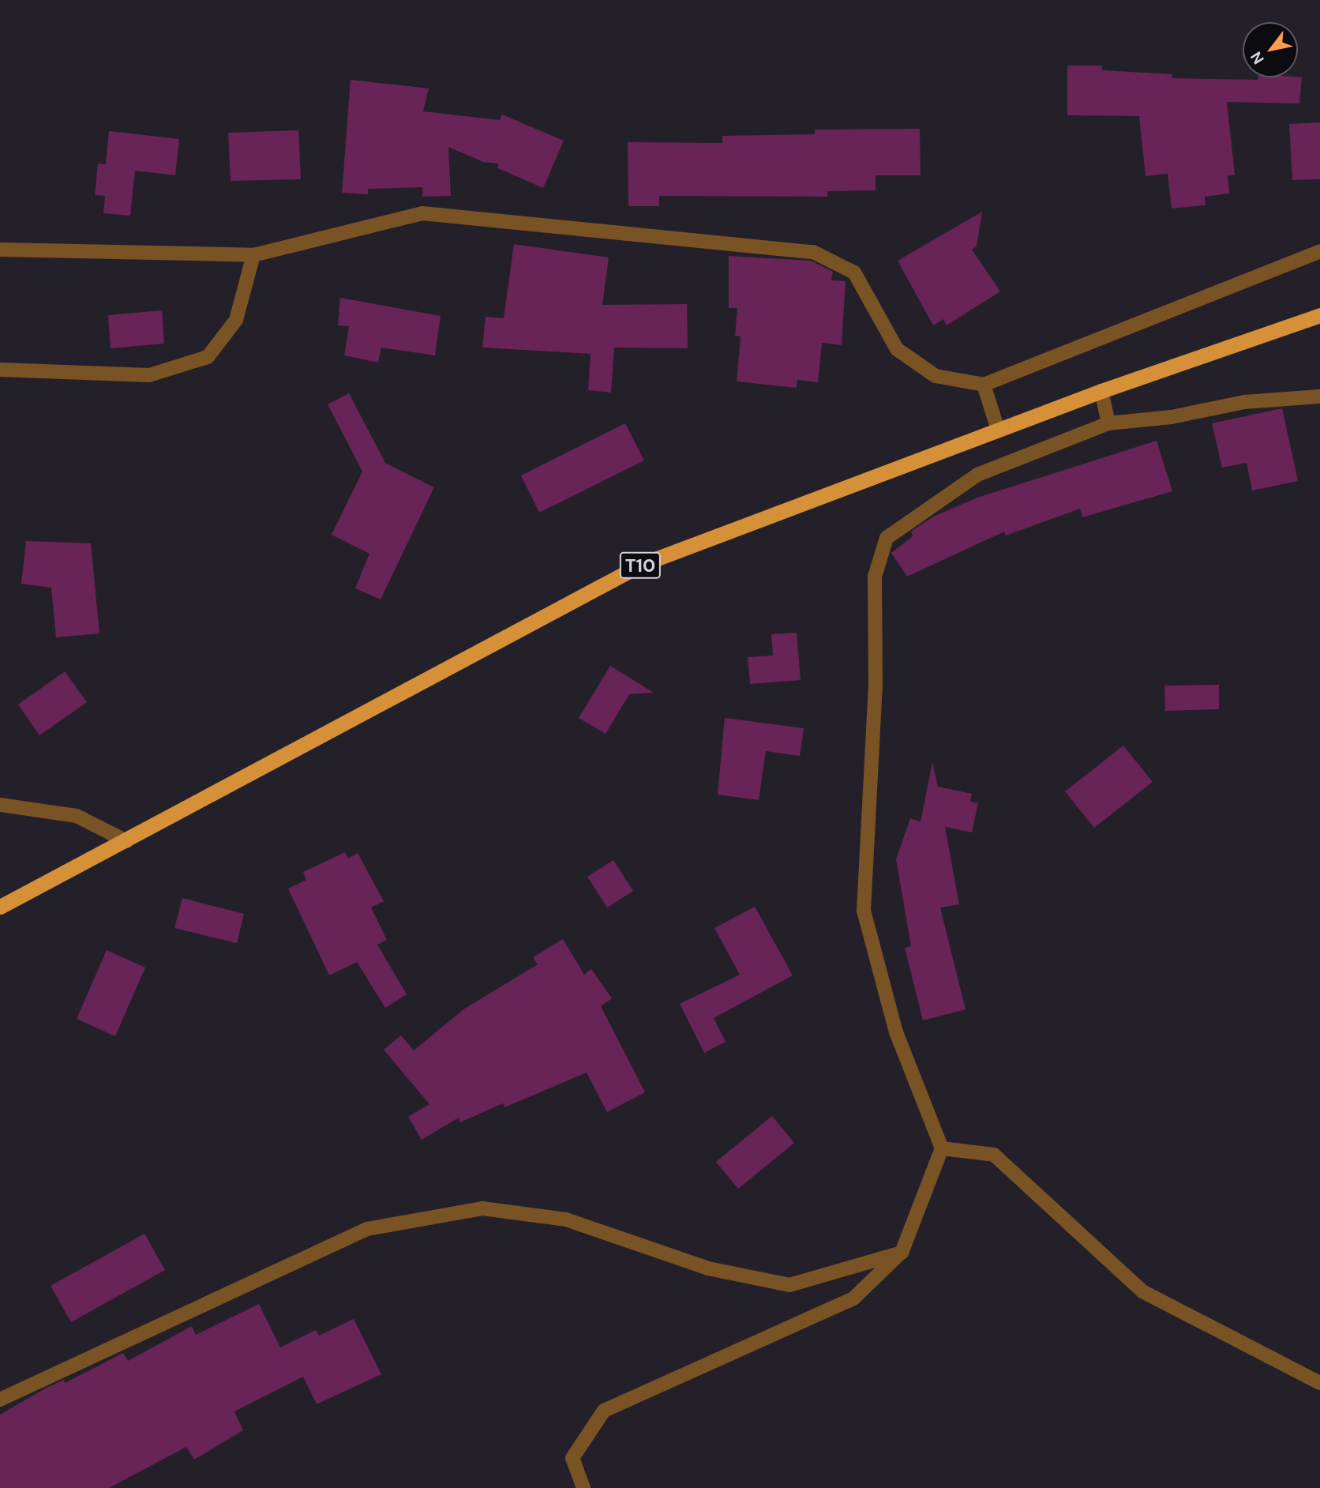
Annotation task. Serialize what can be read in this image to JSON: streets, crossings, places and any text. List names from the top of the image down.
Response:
{
  "streets": {
    "highway": ["T10"]
  },
  "north": "bottom left"
}
